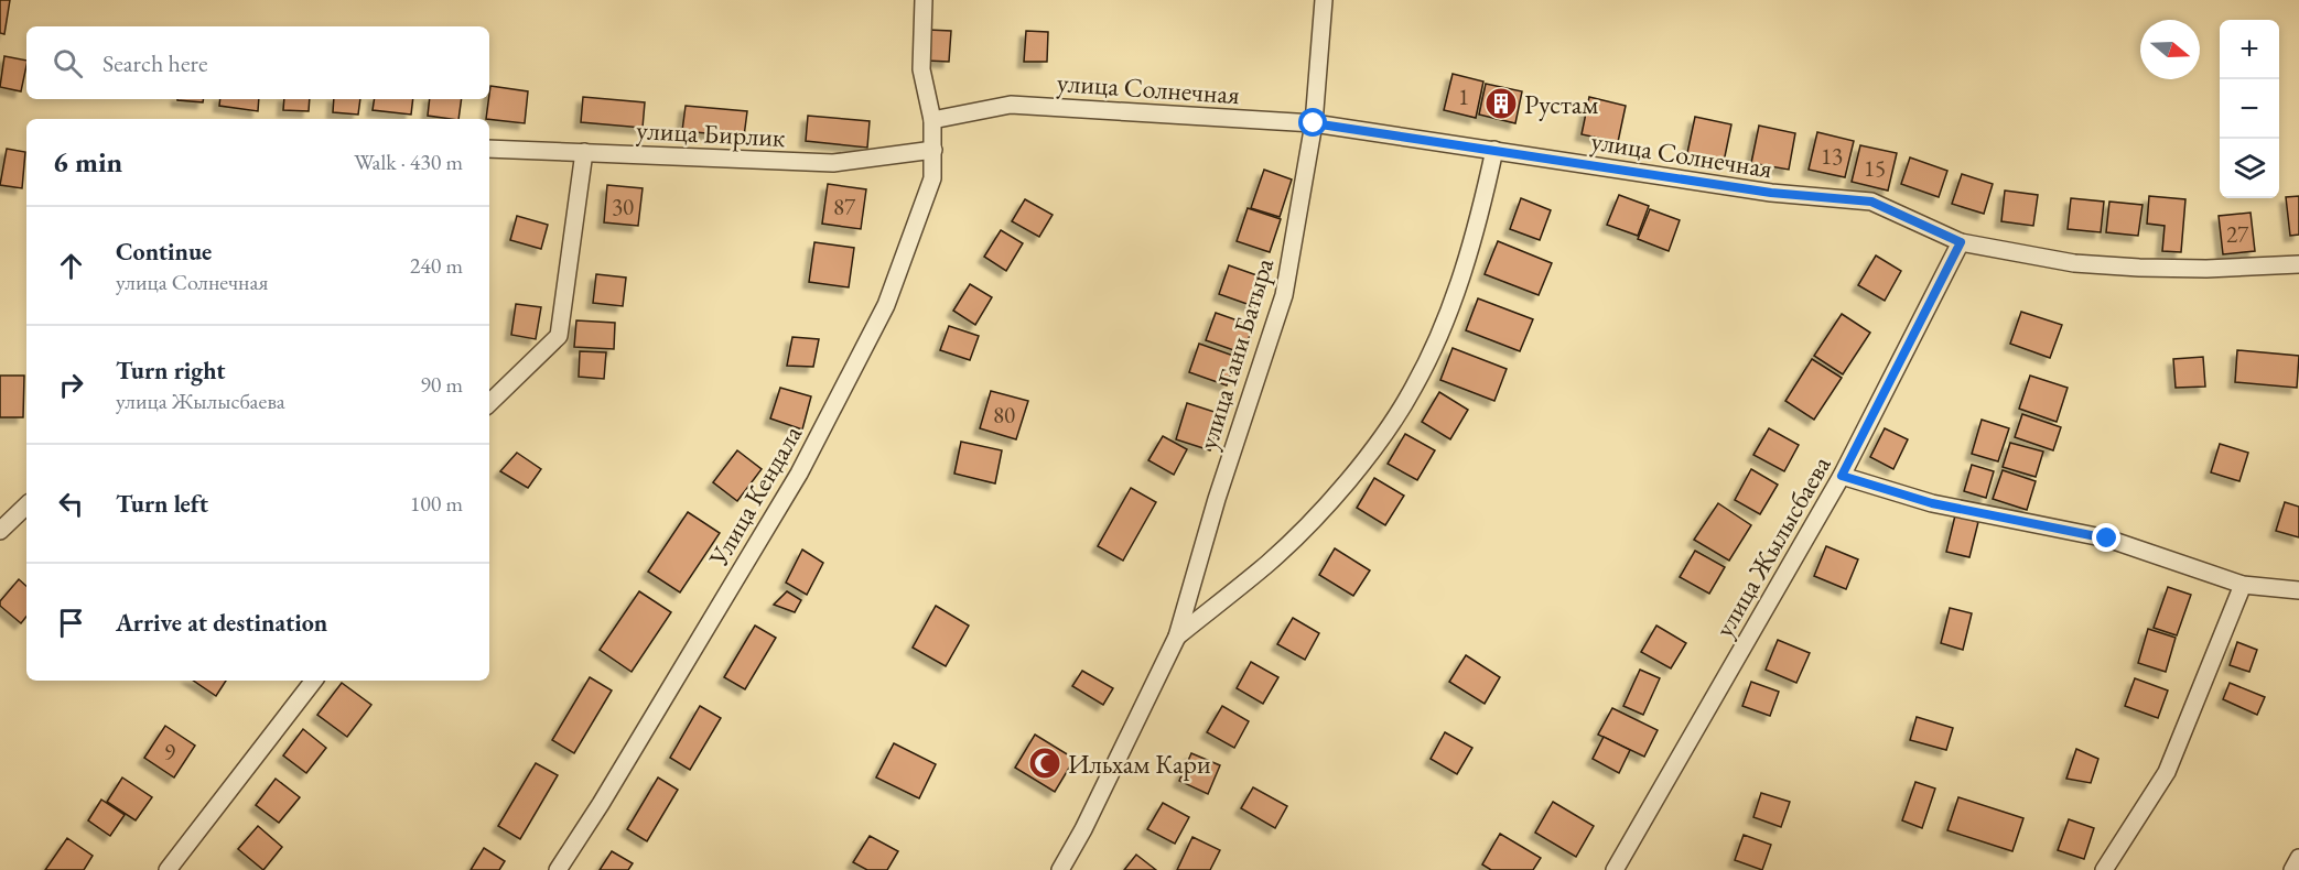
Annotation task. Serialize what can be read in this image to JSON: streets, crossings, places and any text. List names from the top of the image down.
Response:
{
  "streets": {
    "street": [
      "улица Солнечная",
      "улица Бирлик",
      "улица Гани Батыра",
      "Улица Кендала",
      "улица Жылысбаева"
    ]
  },
  "crossings": [
    ["улица Солнечная", "улица Гани Батыра"],
    ["улица Солнечная", "Улица Кендала"],
    ["улица Солнечная", "улица Жылысбаева"],
    ["улица Бирлик", "Улица Кендала"]
  ],
  "places": {
    "building": ["Рустам"],
    "mosque": ["Ильхам Кари"]
  },
  "house_numbers": [
    "1",
    "13",
    "15",
    "30",
    "87",
    "27",
    "80",
    "9"
  ],
  "north": "right",
  "page": {
    "map_buttons": ["+", "−"],
    "search": "Search here",
    "heading": ["6 min", "Walk · 430 m"],
    "list": [
      ["Continue", "улица Солнечная", "240 m"],
      ["Turn right", "улица Жылысбаева", "90 m"],
      ["Turn left", "100 m"],
      "Arrive at destination"
    ]
  }
}
